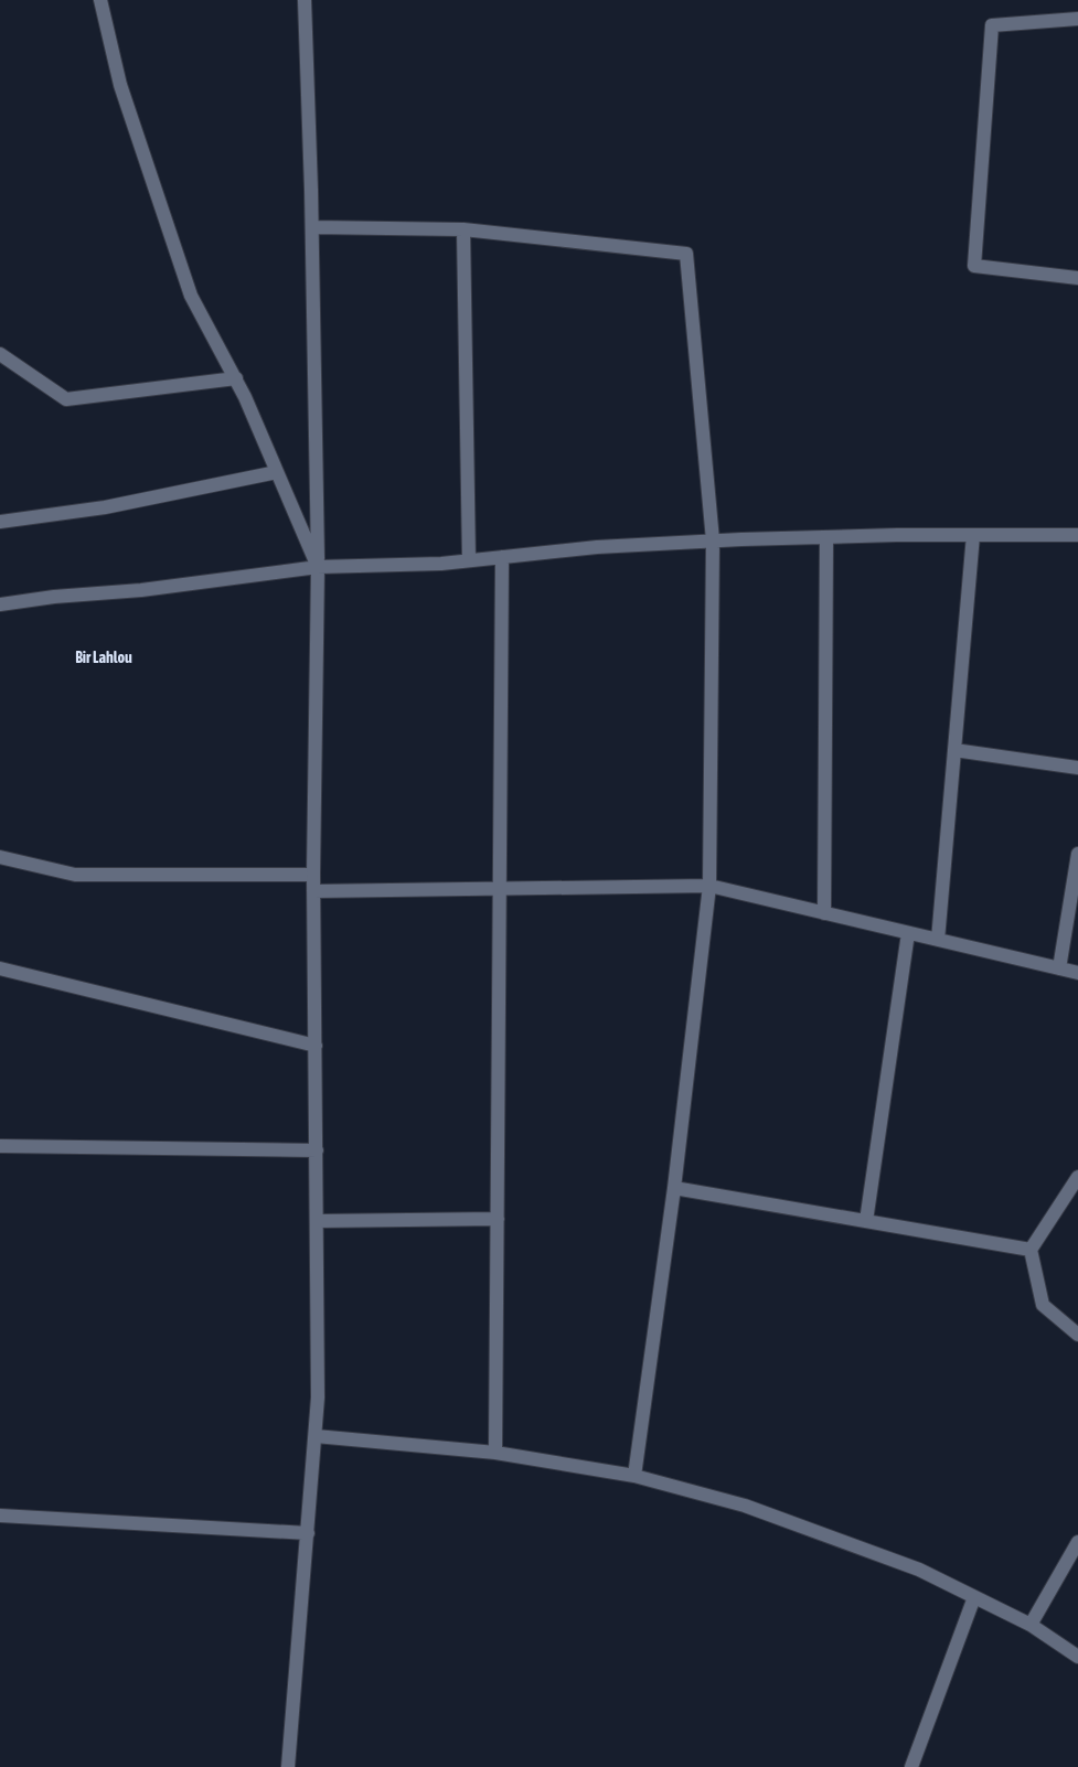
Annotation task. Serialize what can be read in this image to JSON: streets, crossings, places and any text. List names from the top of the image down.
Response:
{
  "districts": ["Bir Lahlou"]
}
